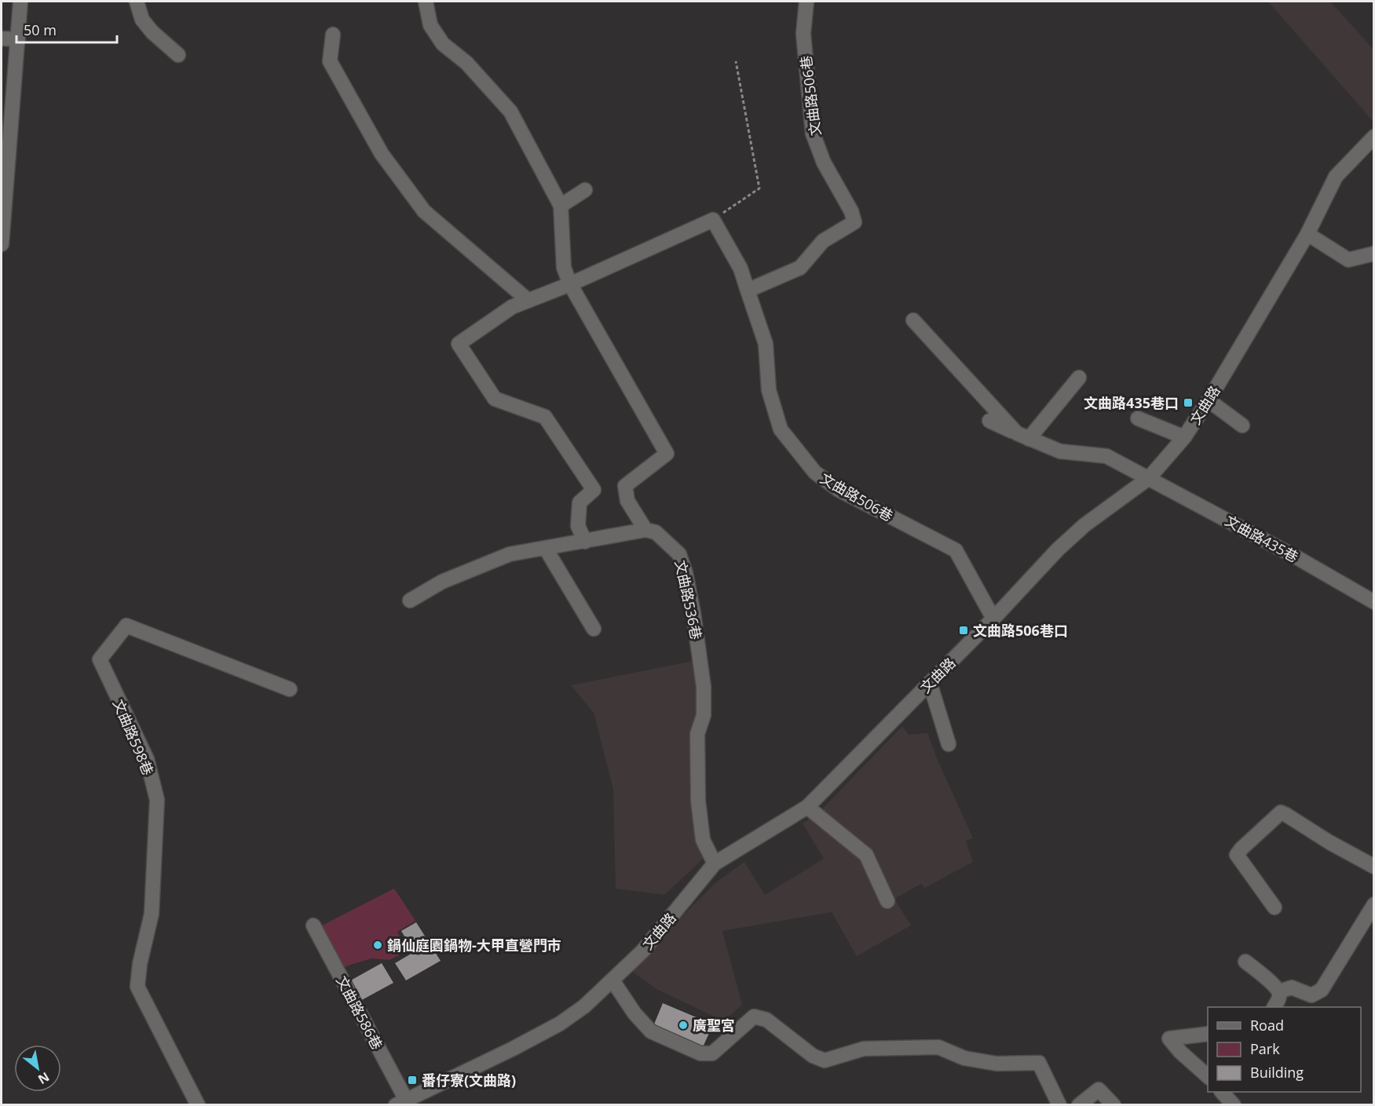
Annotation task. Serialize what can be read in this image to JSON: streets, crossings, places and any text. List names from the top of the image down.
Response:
{
  "streets": {
    "street": [
      "文曲路506巷",
      "文曲路",
      "文曲路435巷",
      "文曲路536巷",
      "文曲路598巷",
      "文曲路586巷"
    ]
  },
  "crossings": [
    ["文曲路506巷", "文曲路"],
    ["文曲路", "文曲路435巷"],
    ["文曲路", "文曲路536巷"],
    ["文曲路", "文曲路586巷"]
  ],
  "places": {
    "transit": ["文曲路435巷口", "文曲路506巷口", "番仔寮(文曲路)"],
    "other": ["鍋仙庭園鍋物-大甲直營門市", "廣聖宮"]
  },
  "legend": ["Road", "Park", "Building"],
  "scale_bar": "50 m",
  "north": "bottom right"
}
